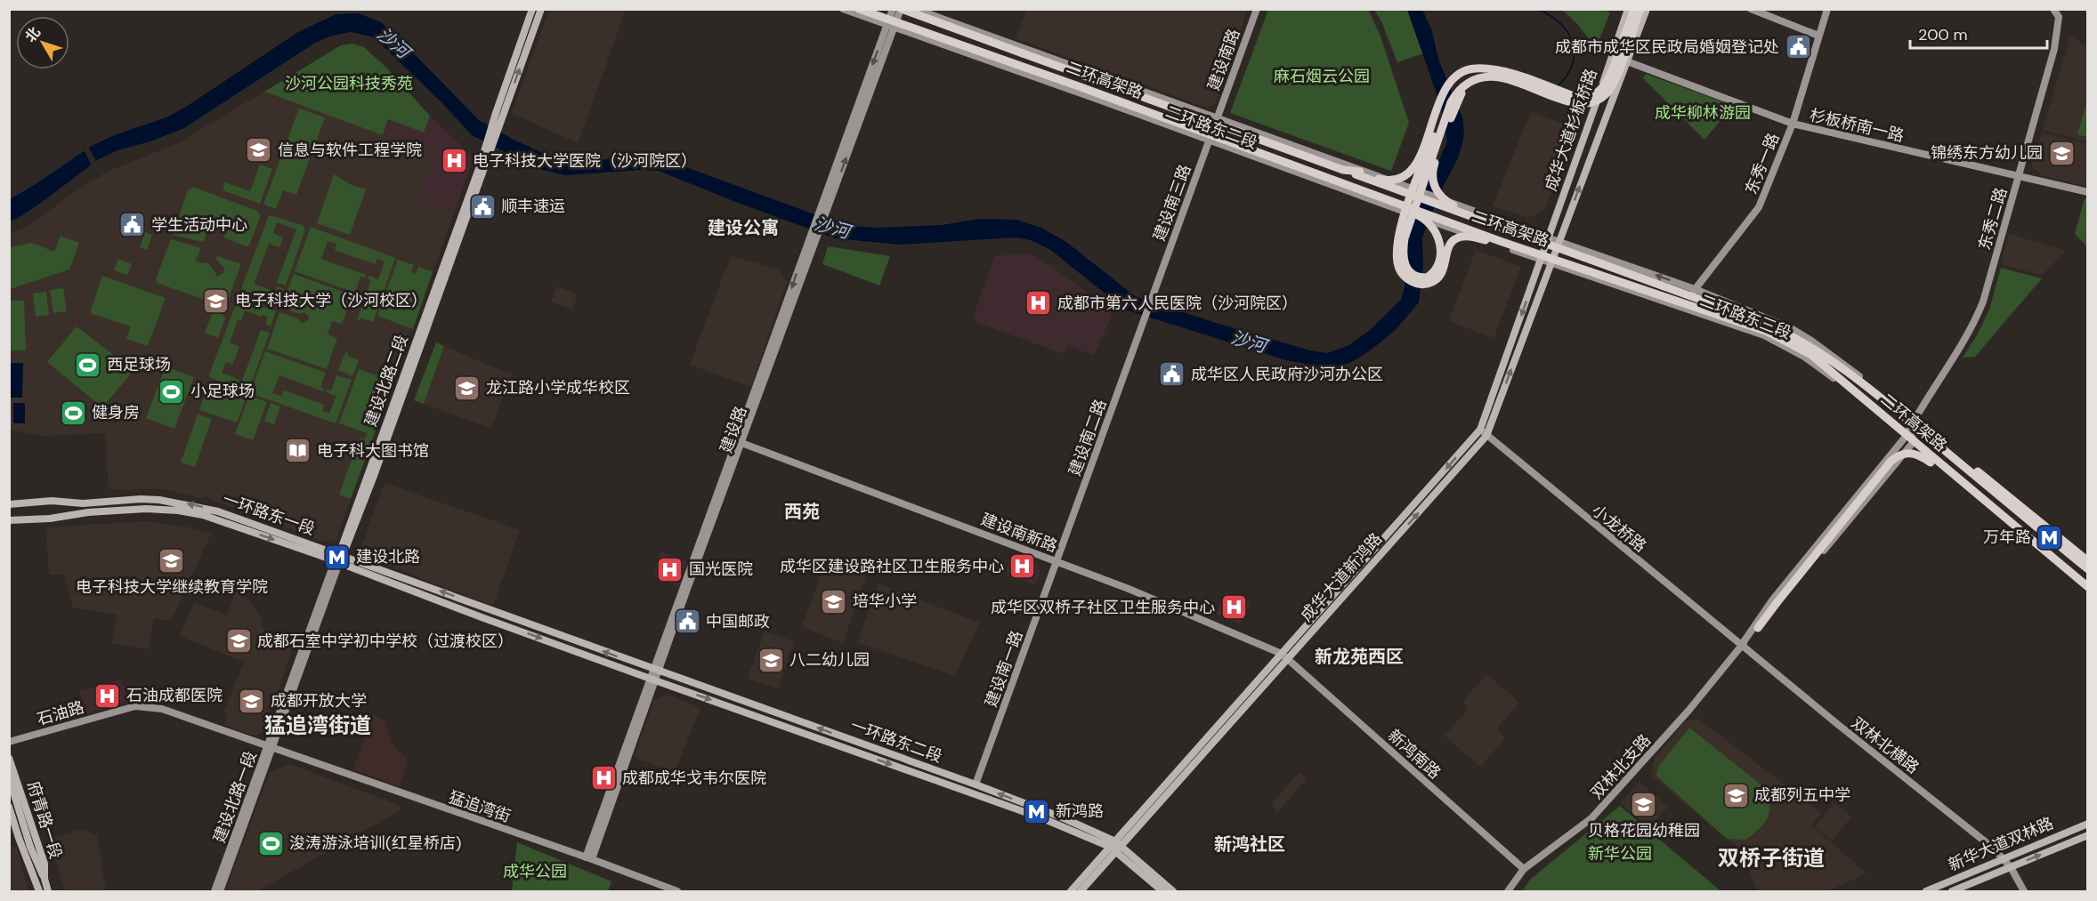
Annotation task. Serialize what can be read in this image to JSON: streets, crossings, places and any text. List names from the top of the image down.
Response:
{
  "streets": {
    "highway": ["二环高架路"],
    "main road": [
      "成华大道杉板桥路",
      "建设北路二段",
      "一环路东一段",
      "成华大道新鸿路",
      "一环路东二段",
      "府青路一段",
      "新华大道双林路"
    ],
    "street": [
      "建设南路",
      "杉板桥南一路",
      "二环路东二段",
      "东秀一路",
      "建设南三路",
      "东秀二路",
      "二环路东三段",
      "建设路",
      "建设南二路",
      "小龙桥路",
      "建设南新路",
      "建设南一路",
      "石油路",
      "双林北横路",
      "新鸿南路",
      "双林北支路",
      "建设北路一段",
      "猛追湾街"
    ]
  },
  "crossings": [
    ["建设南路", "二环路东二段"],
    ["建设南路", "建设南三路"],
    ["二环高架路", "东秀二路"],
    ["二环高架路", "二环路东三段"],
    ["二环高架路", "建设路"],
    ["杉板桥南一路", "成华大道杉板桥路"],
    ["杉板桥南一路", "东秀一路"],
    ["杉板桥南一路", "东秀二路"],
    ["二环路东二段", "成华大道杉板桥路"],
    ["二环路东二段", "建设南三路"],
    ["二环路东二段", "二环路东三段"],
    ["二环路东二段", "建设路"],
    ["二环路东二段", "成华大道新鸿路"],
    ["成华大道杉板桥路", "二环路东三段"],
    ["成华大道杉板桥路", "成华大道新鸿路"],
    ["东秀一路", "二环路东三段"],
    ["建设南三路", "建设南二路"],
    ["东秀二路", "二环路东三段"],
    ["东秀二路", "小龙桥路"],
    ["东秀二路", "双林北横路"],
    ["东秀二路", "双林北支路"],
    ["二环路东三段", "成华大道新鸿路"],
    ["建设北路二段", "一环路东一段"],
    ["建设北路二段", "建设北路一段"],
    ["建设路", "一环路东一段"],
    ["建设路", "建设南新路"],
    ["建设路", "一环路东二段"],
    ["建设路", "猛追湾街"],
    ["建设南二路", "建设南新路"],
    ["建设南二路", "建设南一路"],
    ["一环路东一段", "一环路东二段"],
    ["一环路东一段", "建设北路一段"],
    ["小龙桥路", "成华大道新鸿路"],
    ["小龙桥路", "双林北横路"],
    ["小龙桥路", "双林北支路"],
    ["建设南新路", "成华大道新鸿路"],
    ["建设南新路", "建设南一路"],
    ["建设南新路", "新鸿南路"],
    ["成华大道新鸿路", "一环路东二段"],
    ["成华大道新鸿路", "新鸿南路"],
    ["建设南一路", "一环路东二段"],
    ["石油路", "建设北路一段"],
    ["石油路", "猛追湾街"],
    ["双林北横路", "双林北支路"],
    ["双林北横路", "新华大道双林路"],
    ["新鸿南路", "双林北支路"],
    ["建设北路一段", "猛追湾街"]
  ],
  "districts": [
    "建设公寓",
    "西苑",
    "新龙苑西区",
    "猛追湾街道",
    "新鸿社区",
    "双桥子街道"
  ],
  "water": ["沙河"],
  "parks": [
    "麻石烟云公园",
    "沙河公园科技秀苑",
    "成华柳林游园",
    "新华公园",
    "成华公园"
  ],
  "places": {
    "public building": [
      "成都市成华区民政局婚姻登记处",
      "顺丰速运",
      "学生活动中心",
      "成华区人民政府沙河办公区",
      "中国邮政"
    ],
    "school or university": [
      "信息与软件工程学院",
      "锦绣东方幼儿园",
      "电子科技大学（沙河校区）",
      "龙江路小学成华校区",
      "电子科技大学继续教育学院",
      "培华小学",
      "成都石室中学初中学校（过渡校区）",
      "八二幼儿园",
      "成都开放大学",
      "成都列五中学",
      "贝格花园幼稚园"
    ],
    "hospital": [
      "电子科技大学医院（沙河院区）",
      "成都市第六人民医院（沙河院区）",
      "成华区建设路社区卫生服务中心",
      "国光医院",
      "成华区双桥子社区卫生服务中心",
      "石油成都医院",
      "成都成华戈韦尔医院"
    ],
    "sports": [
      "西足球场",
      "小足球场",
      "健身房",
      "浚涛游泳培训(红星桥店)"
    ],
    "library": ["电子科大图书馆"],
    "metro station": ["万年路", "建设北路", "新鸿路"]
  },
  "scale_bar": "200 m",
  "north": "top left"
}
